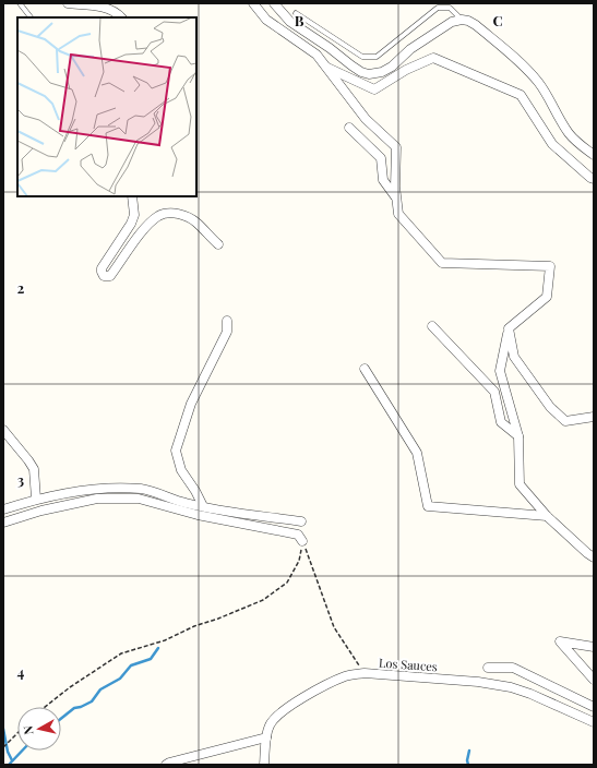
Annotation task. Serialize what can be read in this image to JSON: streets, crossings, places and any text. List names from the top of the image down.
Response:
{
  "streets": {
    "street": ["Los Sauces"]
  },
  "north": "left",
  "grid": {
    "columns": ["B", "C"],
    "rows": ["2", "3", "4"]
  }
}
